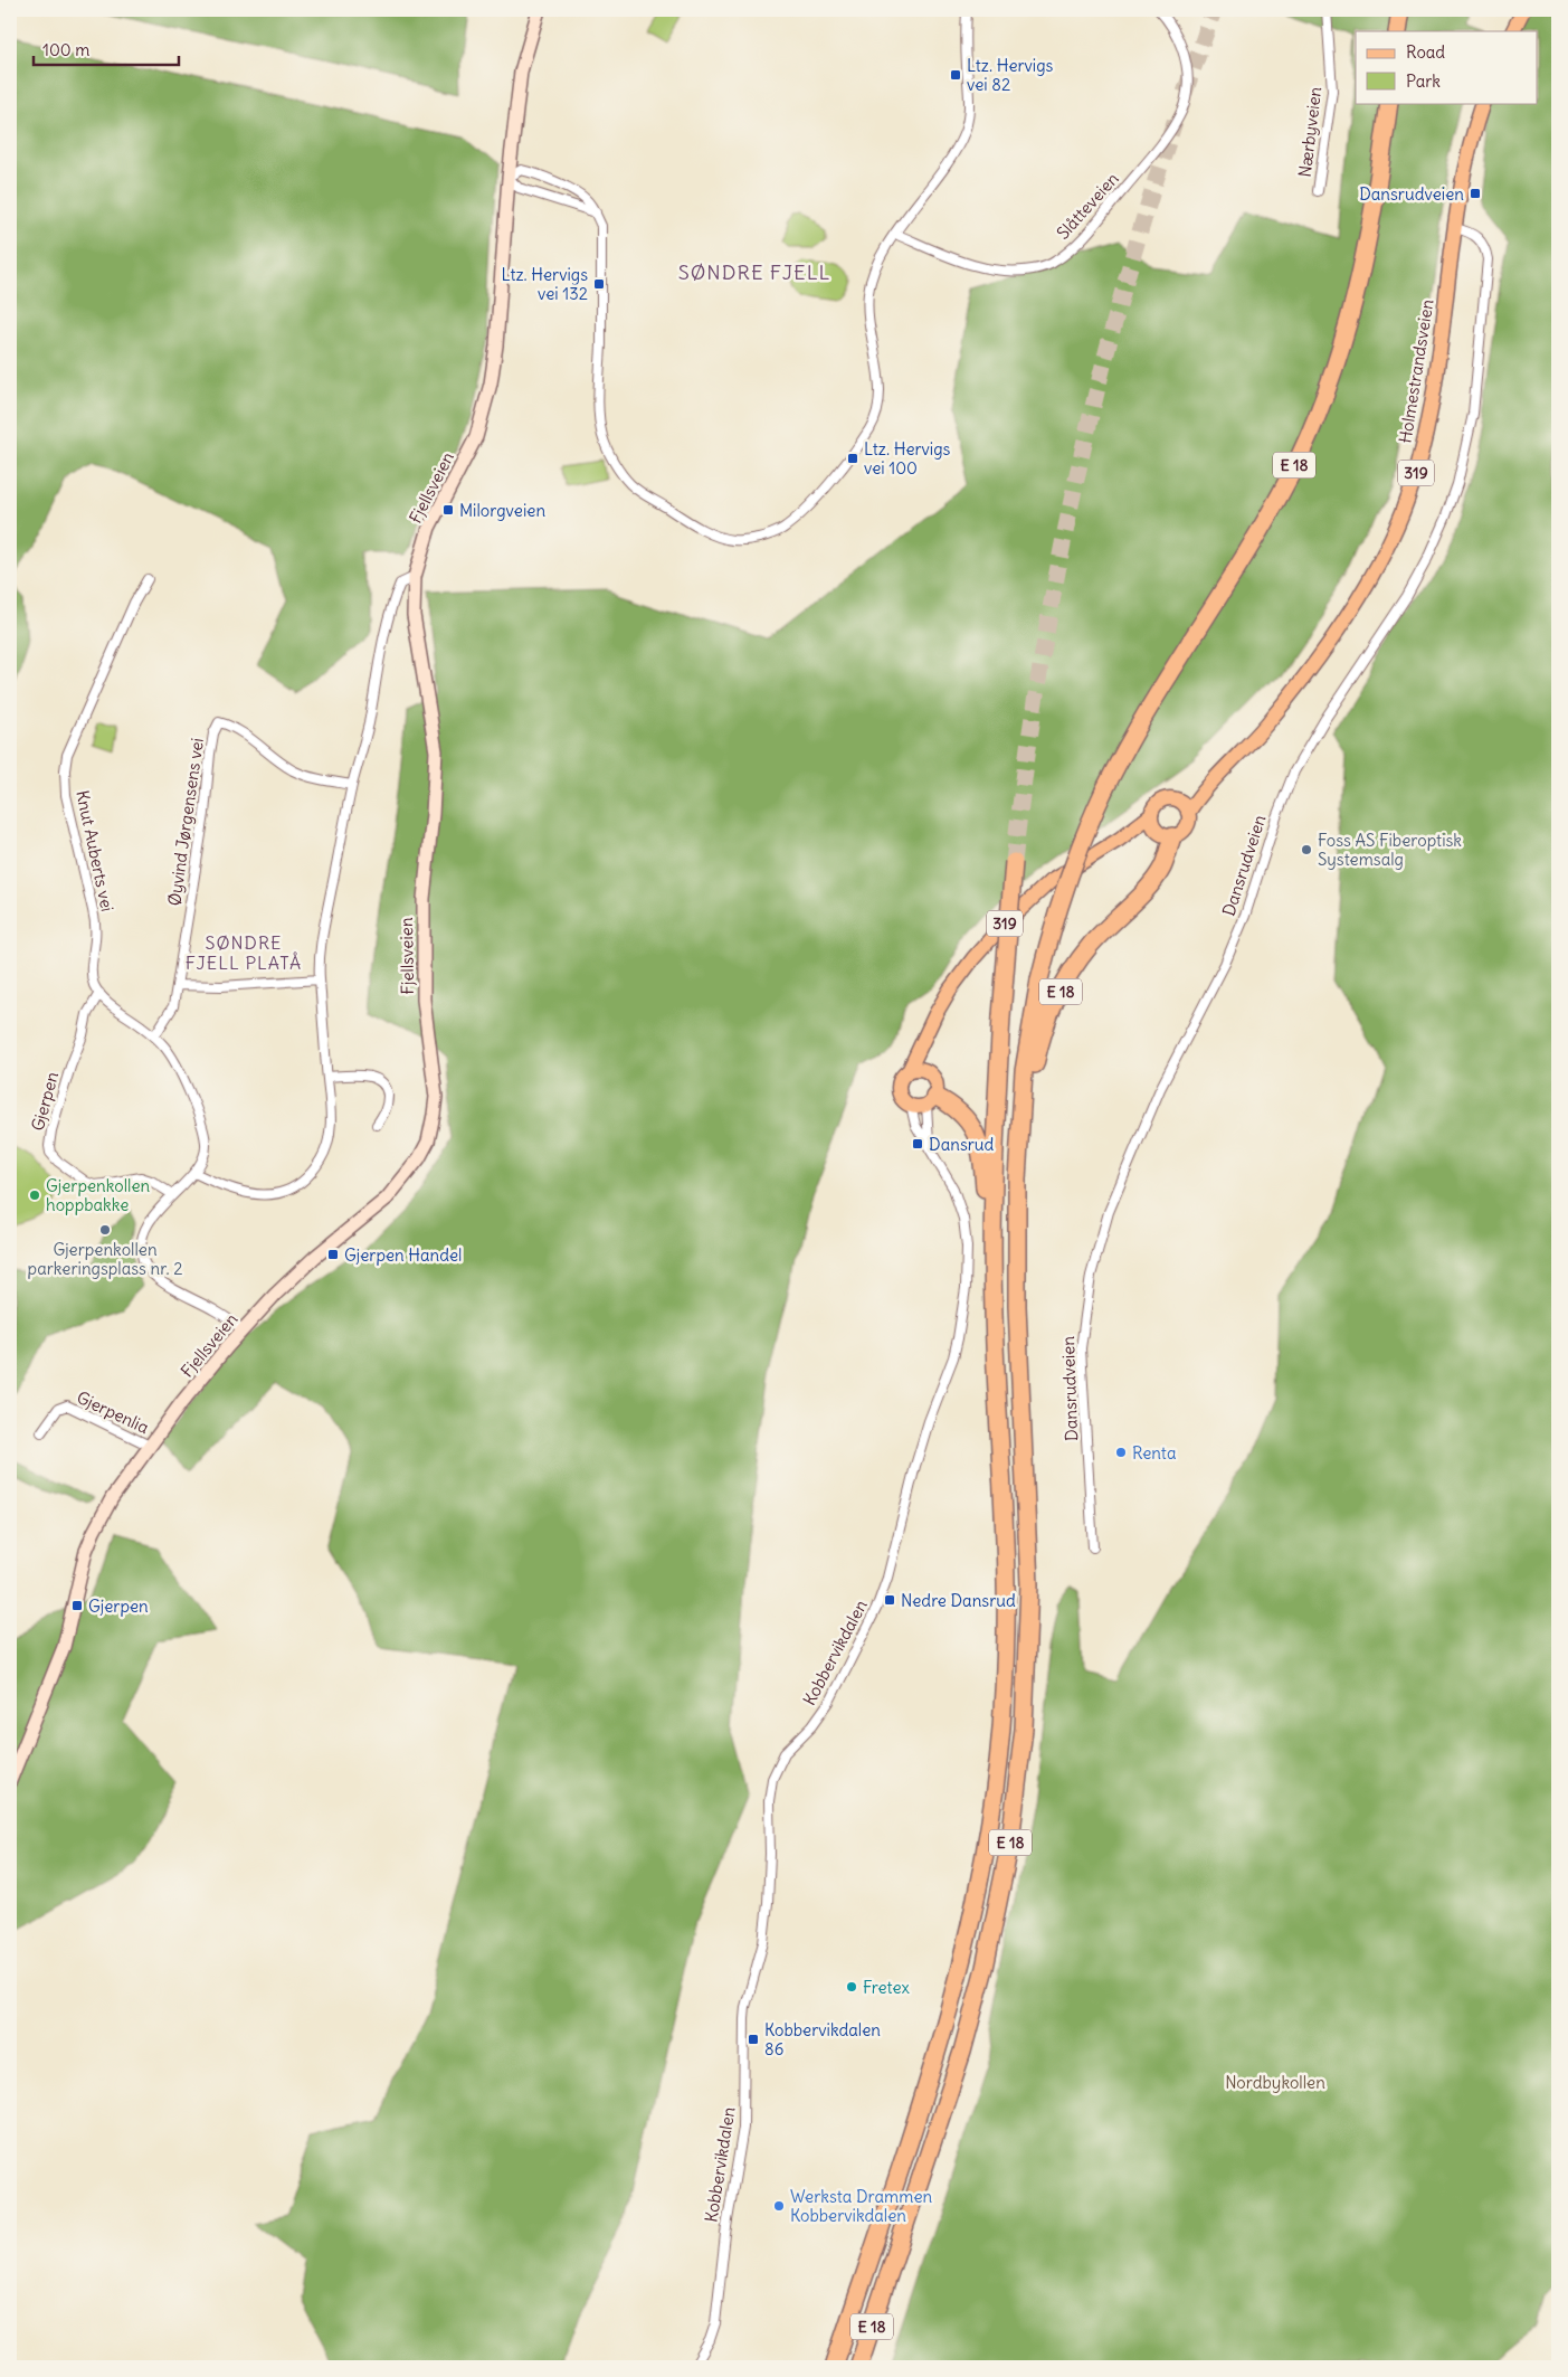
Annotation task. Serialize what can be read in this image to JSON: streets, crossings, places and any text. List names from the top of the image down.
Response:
{
  "streets": {
    "highway": ["E 18"],
    "main road": ["Holmestrandsveien", "319", "Fjellsveien"],
    "street": [
      "Nærbyveien",
      "Slåtteveien",
      "Øyvind Jørgensens vei",
      "Knut Auberts vei",
      "Dansrudveien",
      "Gjerpen",
      "Gjerpenlia",
      "Kobbervikdalen"
    ]
  },
  "crossings": [
    ["Holmestrandsveien", "E 18"],
    ["Holmestrandsveien", "319"],
    ["Holmestrandsveien", "Dansrudveien"],
    ["E 18", "319"],
    ["E 18", "Kobbervikdalen"],
    ["319", "Kobbervikdalen"],
    ["Fjellsveien", "Gjerpenlia"],
    ["Knut Auberts vei", "Gjerpen"]
  ],
  "districts": ["SØNDRE FJELL", "SØNDRE FJELL PLATÅ"],
  "parks": ["Nordbykollen"],
  "places": {
    "transit": [
      "Ltz. Hervigs vei 82",
      "Dansrudveien",
      "Ltz. Hervigs vei 132",
      "Ltz. Hervigs vei 100",
      "Milorgveien",
      "Dansrud",
      "Gjerpen Handel",
      "Nedre Dansrud",
      "Gjerpen",
      "Kobbervikdalen 86"
    ],
    "other": [
      "Foss AS Fiberoptisk Systemsalg",
      "Gjerpenkollen hoppbakke",
      "Gjerpenkollen parkeringsplass nr. 2",
      "Renta",
      "Fretex",
      "Werksta Drammen Kobbervikdalen"
    ]
  },
  "legend": ["Road", "Park"],
  "scale_bar": "100 m"
}
